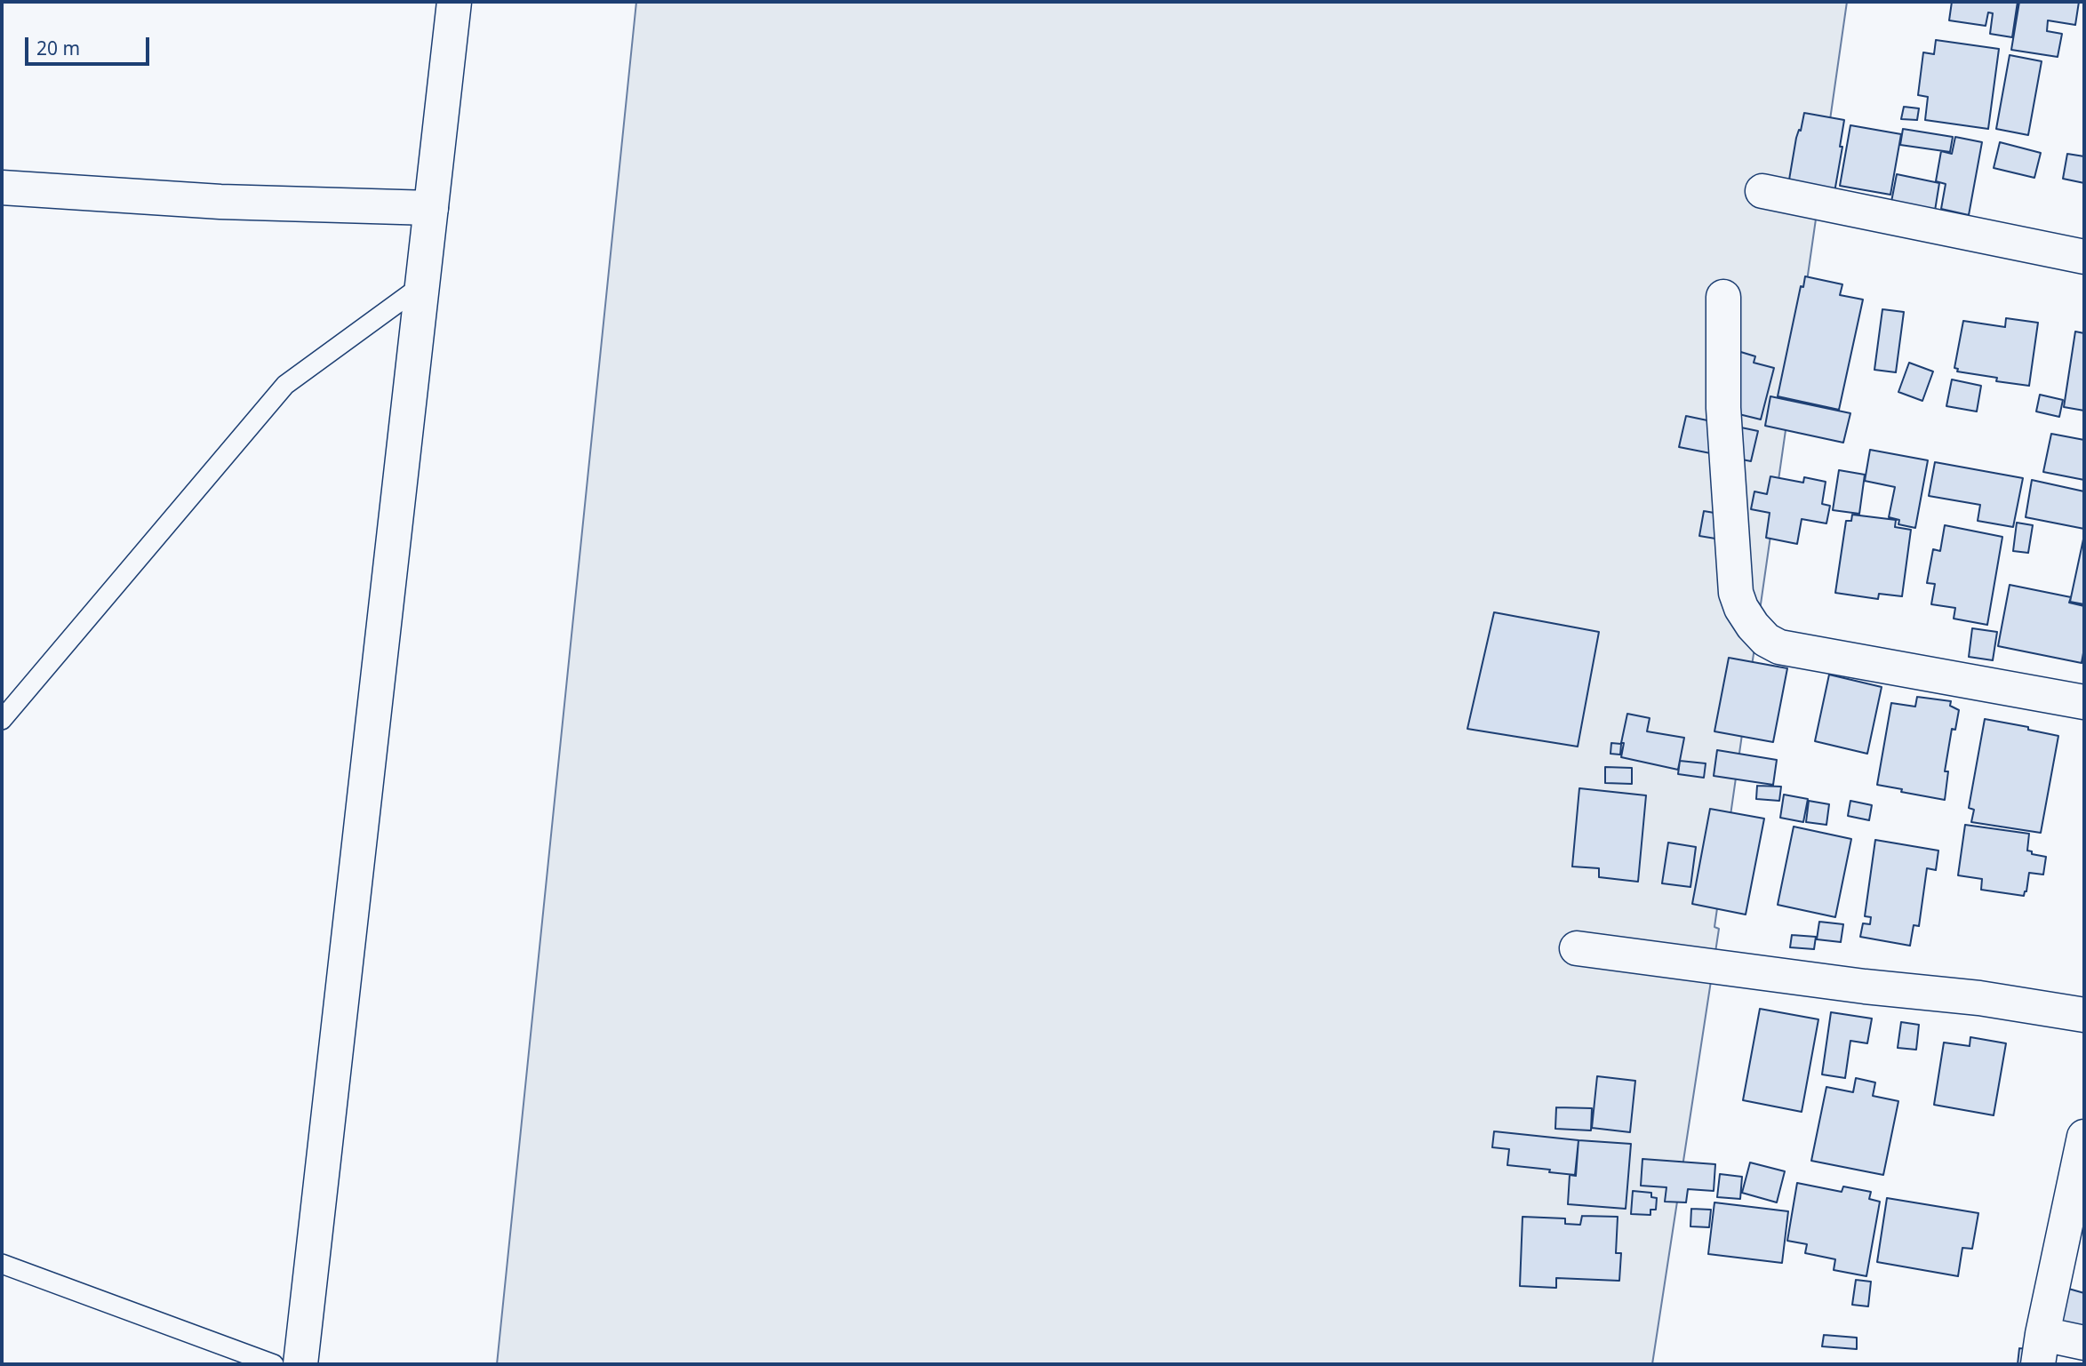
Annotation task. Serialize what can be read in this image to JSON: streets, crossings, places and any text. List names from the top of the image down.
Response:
{
  "scale_bar": "20 m"
}
